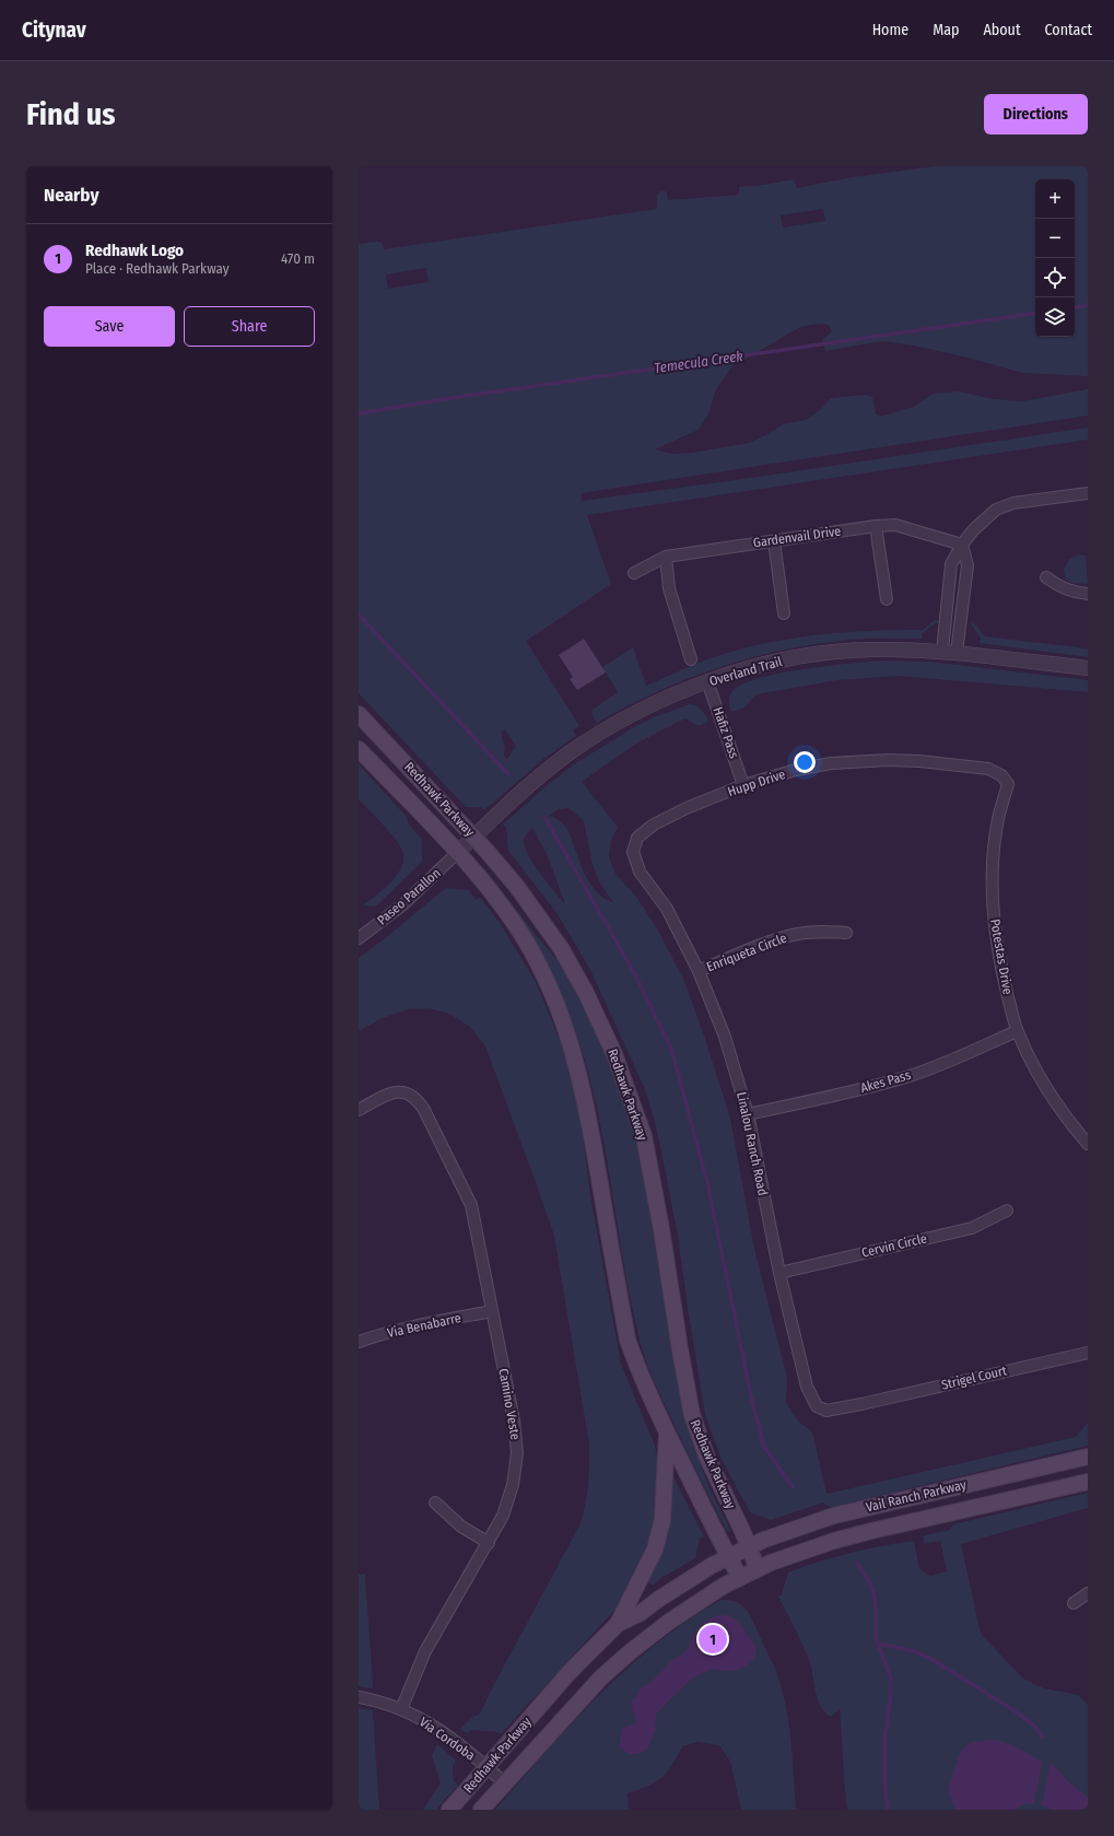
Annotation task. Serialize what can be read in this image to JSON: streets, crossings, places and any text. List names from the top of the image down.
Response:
{
  "streets": {
    "main road": ["Redhawk Parkway", "Vail Ranch Parkway"],
    "street": [
      "Gardenvail Drive",
      "Overland Trail",
      "Hafiz Pass",
      "Hupp Drive",
      "Paseo Parallon",
      "Enriqueta Circle",
      "Potestas Drive",
      "Akes Pass",
      "Linalou Ranch Road",
      "Cervin Circle",
      "Via Benabarre",
      "Strigel Court",
      "Camino Veste",
      "Via Cordoba"
    ]
  },
  "crossings": [
    ["Overland Trail", "Hafiz Pass"],
    ["Overland Trail", "Redhawk Parkway"],
    ["Overland Trail", "Paseo Parallon"],
    ["Hafiz Pass", "Hupp Drive"],
    ["Hupp Drive", "Potestas Drive"],
    ["Hupp Drive", "Linalou Ranch Road"],
    ["Redhawk Parkway", "Paseo Parallon"],
    ["Redhawk Parkway", "Vail Ranch Parkway"],
    ["Redhawk Parkway", "Via Cordoba"],
    ["Enriqueta Circle", "Linalou Ranch Road"],
    ["Potestas Drive", "Akes Pass"],
    ["Akes Pass", "Linalou Ranch Road"],
    ["Linalou Ranch Road", "Cervin Circle"],
    ["Linalou Ranch Road", "Strigel Court"],
    ["Via Benabarre", "Camino Veste"],
    ["Camino Veste", "Via Cordoba"]
  ],
  "water": ["Temecula Creek"],
  "page": {
    "header": "Citynav",
    "nav": [
      "Home",
      "Map",
      "About",
      "Contact"
    ],
    "buttons": [
      "Directions",
      ["Save", "Share"]
    ],
    "title": "Find us",
    "heading": "Nearby",
    "map_buttons": ["+", "−"],
    "list": [
      {
        "mark": "1",
        "name": "Redhawk Logo",
        "note": "Place · Redhawk Parkway",
        "value": "470 m"
      }
    ],
    "pins": "1"
  }
}
